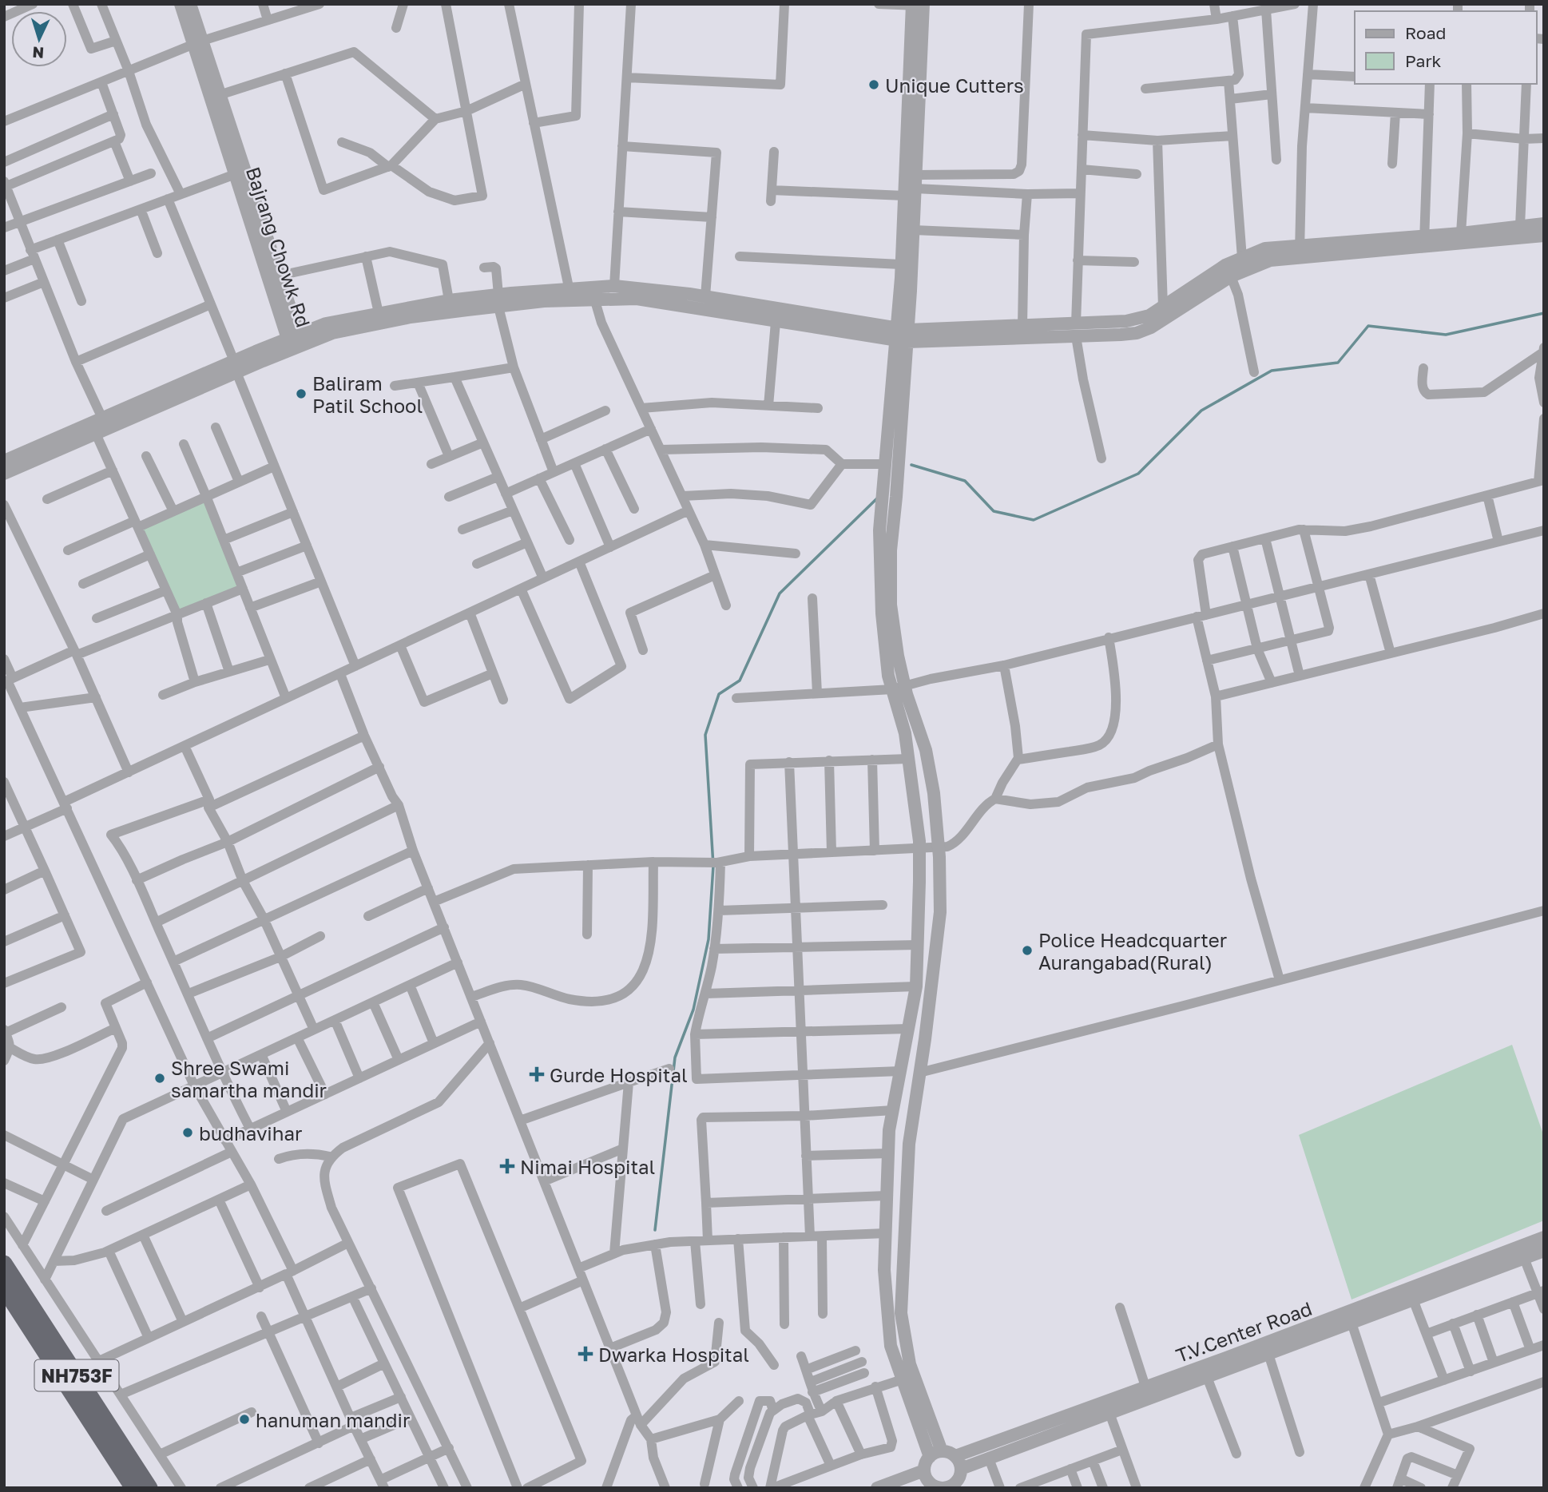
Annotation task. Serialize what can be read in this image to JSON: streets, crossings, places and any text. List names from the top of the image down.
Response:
{
  "streets": {
    "highway": ["NH753F"],
    "street": ["Bajrang Chowk Rd", "T.V.Center Road"]
  },
  "places": {
    "other": [
      "Unique Cutters",
      "Baliram Patil School",
      "Police Headcquarter Aurangabad(Rural)",
      "Shree Swami samartha mandir",
      "budhavihar",
      "hanuman mandir"
    ],
    "health": ["Gurde Hospital", "Nimai Hospital", "Dwarka Hospital"]
  },
  "legend": ["Road", "Park"],
  "north": "bottom"
}
